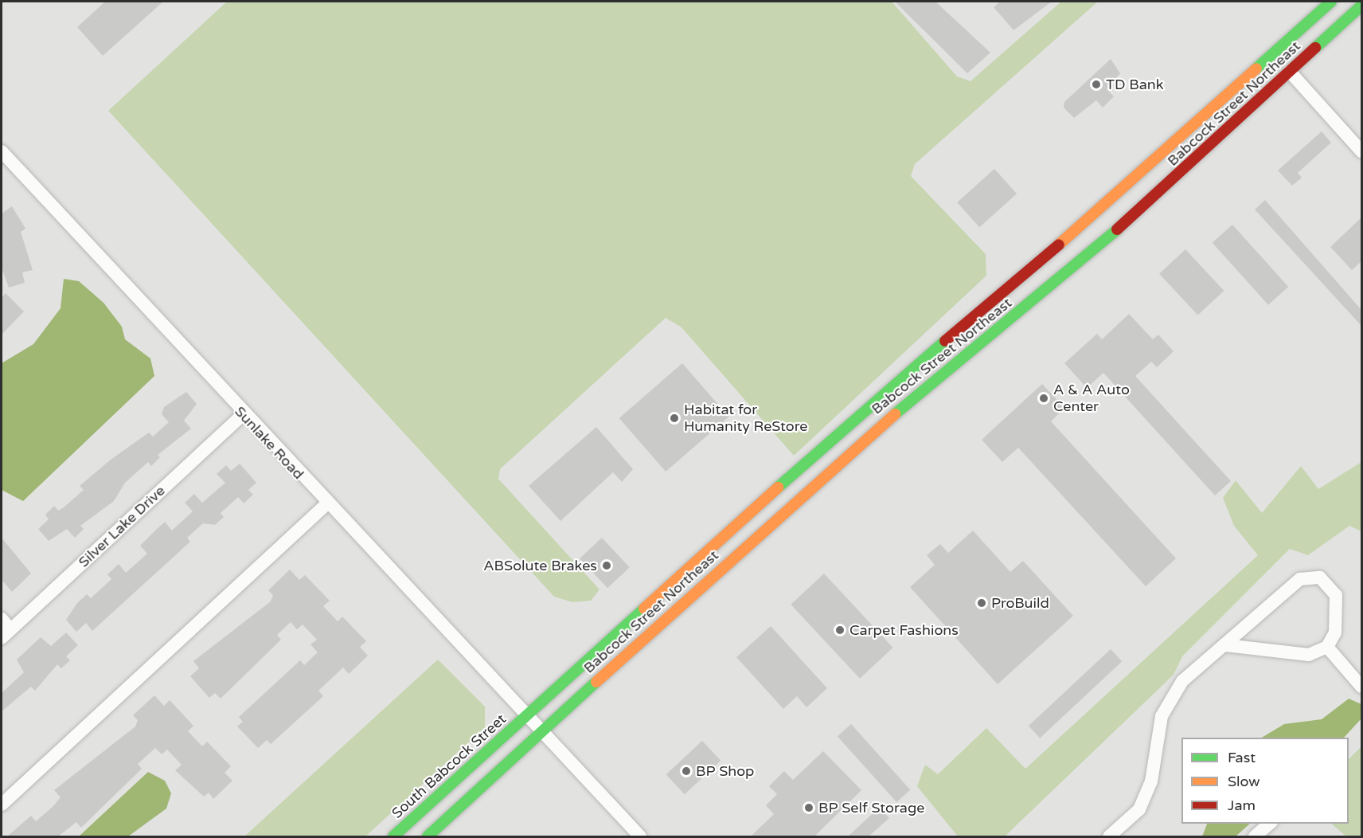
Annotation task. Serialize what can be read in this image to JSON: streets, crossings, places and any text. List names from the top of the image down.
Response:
{
  "streets": {
    "main road": ["Babcock Street Northeast", "South Babcock Street"],
    "street": ["Sunlake Road", "Silver Lake Drive"]
  },
  "crossings": [
    ["Babcock Street Northeast", "Sunlake Road"],
    ["Babcock Street Northeast", "South Babcock Street"],
    ["Sunlake Road", "Silver Lake Drive"],
    ["Sunlake Road", "South Babcock Street"]
  ],
  "places": [
    "TD Bank",
    "A & A Auto Center",
    "Habitat for Humanity ReStore",
    "ABSolute Brakes",
    "ProBuild",
    "Carpet Fashions",
    "BP Shop",
    "BP Self Storage"
  ],
  "legend": ["Fast", "Slow", "Jam"]
}
